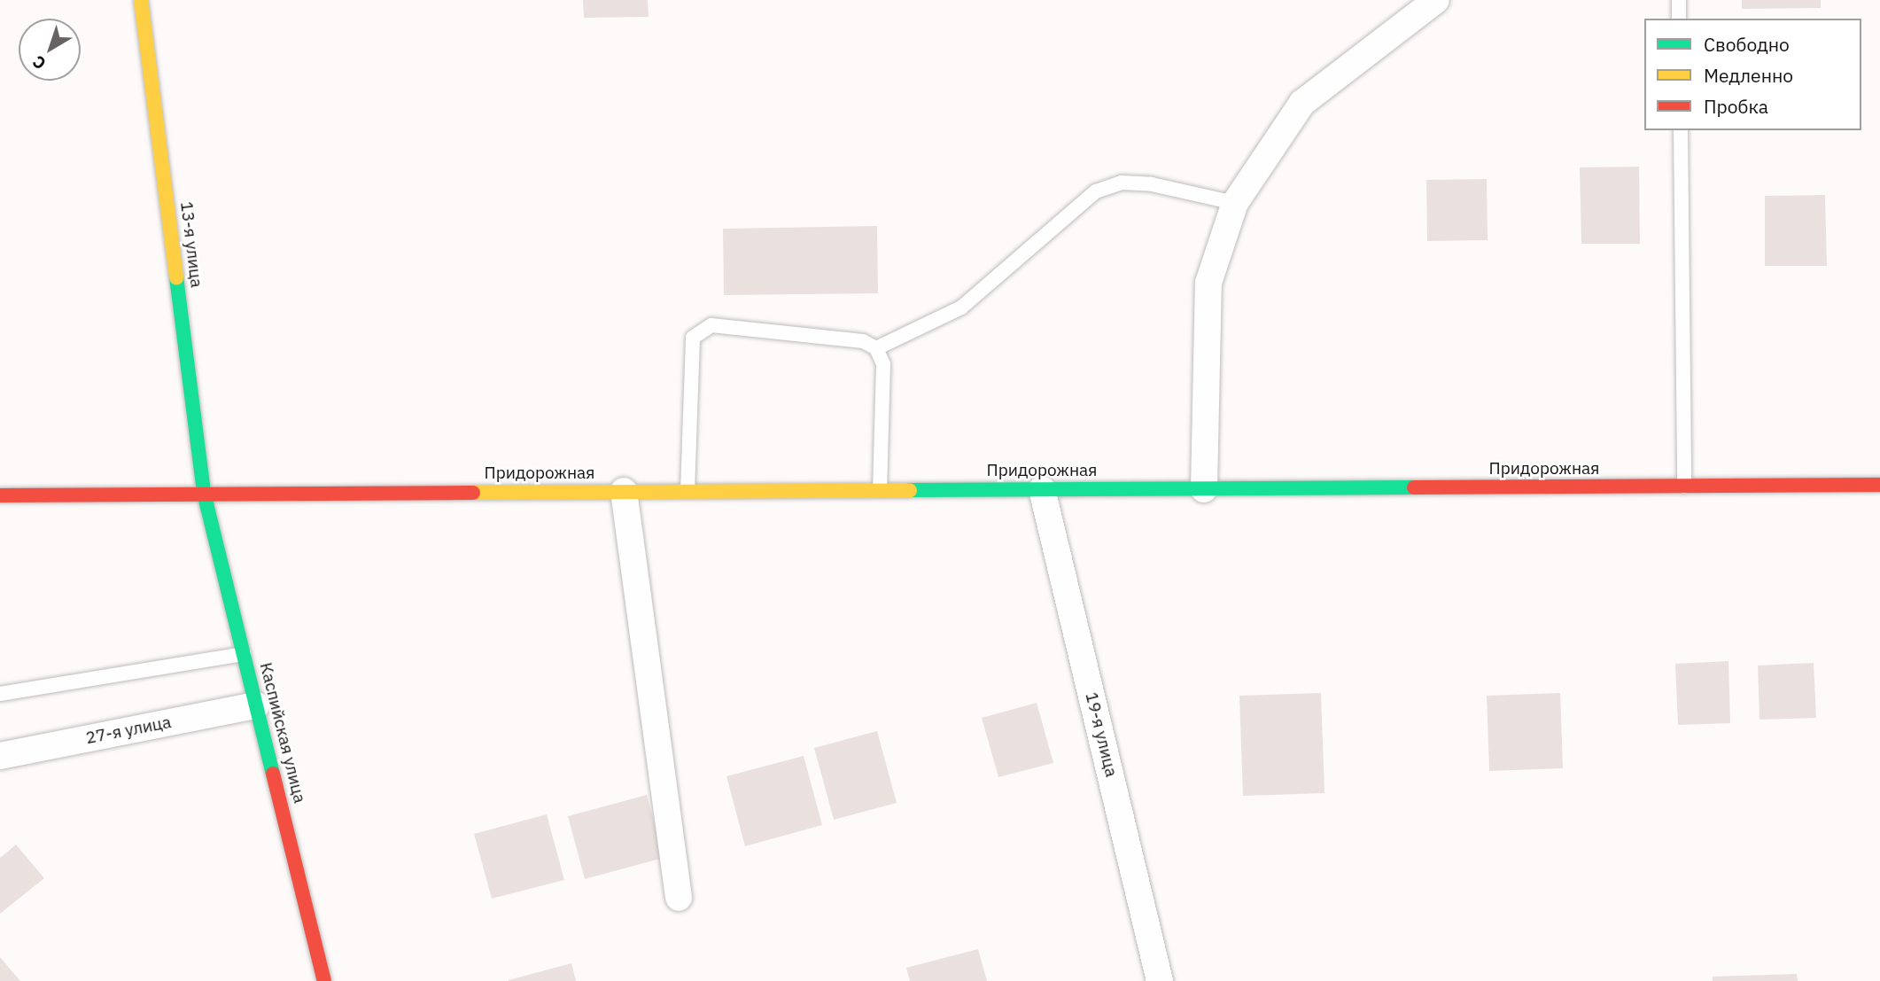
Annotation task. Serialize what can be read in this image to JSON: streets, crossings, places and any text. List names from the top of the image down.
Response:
{
  "streets": {
    "street": [
      "13-я улица",
      "Придорожная",
      "27-я улица",
      "Каспийская улица",
      "19-я улица"
    ]
  },
  "crossings": [
    ["13-я улица", "Придорожная"],
    ["13-я улица", "Каспийская улица"],
    ["Придорожная", "Каспийская улица"],
    ["Придорожная", "19-я улица"],
    ["27-я улица", "Каспийская улица"]
  ],
  "legend": ["Свободно", "Медленно", "Пробка"],
  "north": "bottom left"
}
